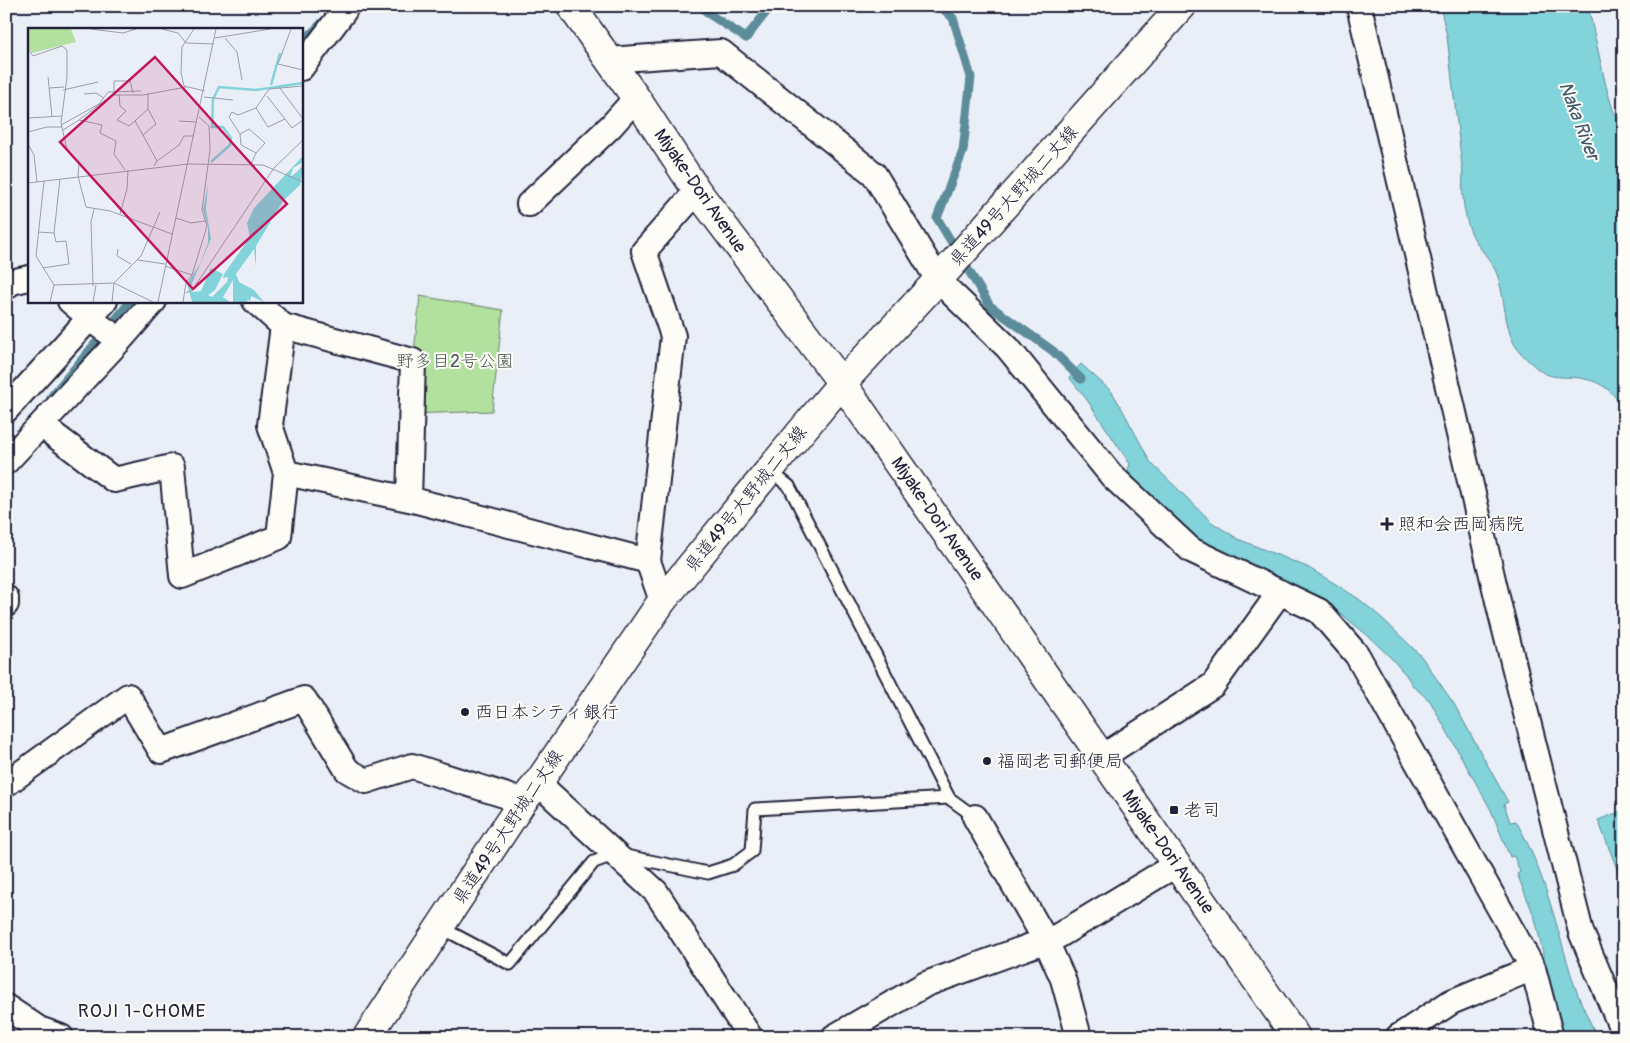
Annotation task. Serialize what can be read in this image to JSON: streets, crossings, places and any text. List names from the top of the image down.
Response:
{
  "streets": {
    "main road": ["Miyake-Dori Avenue", "県道49号大野城二丈線"]
  },
  "crossings": [
    ["Miyake-Dori Avenue", "県道49号大野城二丈線"]
  ],
  "districts": ["ROJI 1-CHOME"],
  "water": ["Naka River"],
  "parks": ["野多目2号公園"],
  "places": {
    "health": ["照和会西岡病院"],
    "other": ["西日本シティ銀行", "福岡老司郵便局"],
    "transit": ["老司"]
  }
}
